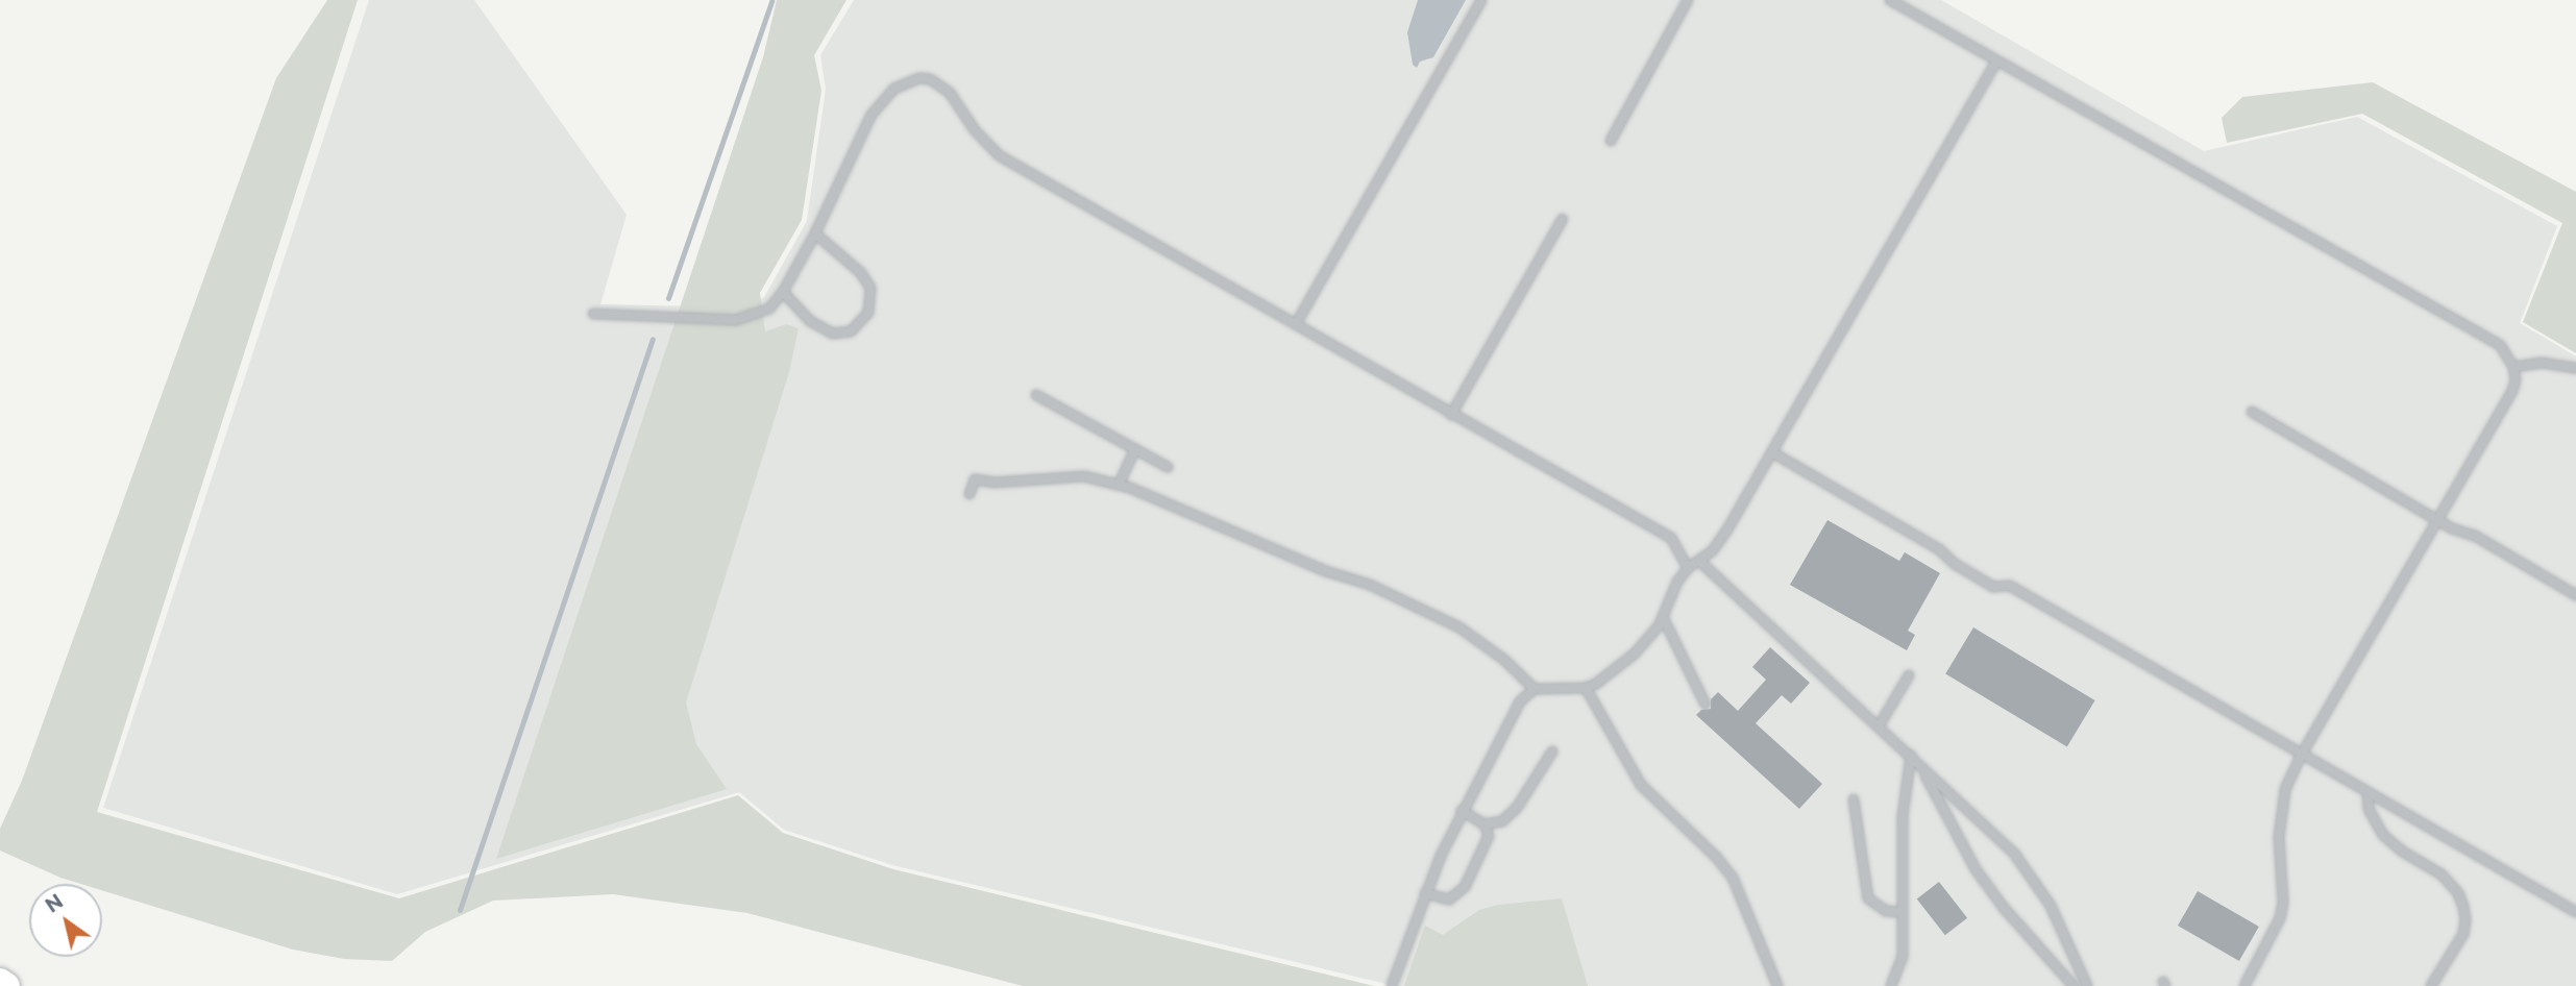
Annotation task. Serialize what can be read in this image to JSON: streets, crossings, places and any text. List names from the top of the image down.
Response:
{
  "north": "top left"
}
